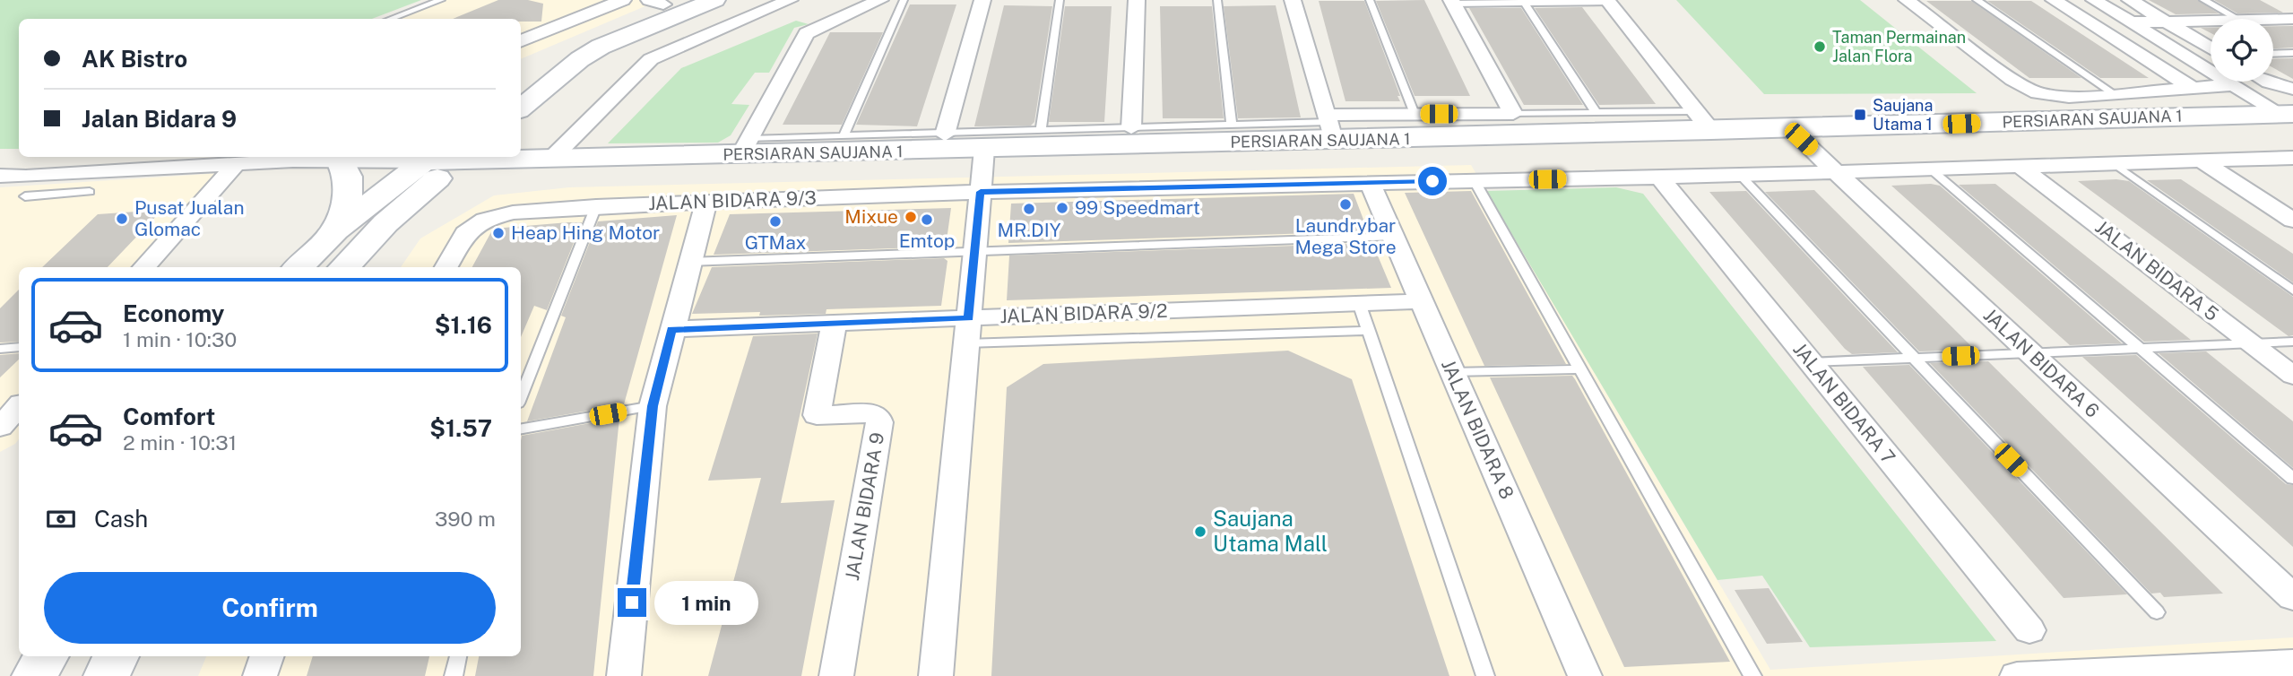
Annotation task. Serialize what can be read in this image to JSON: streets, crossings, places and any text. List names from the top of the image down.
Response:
{
  "streets": {
    "street": [
      "PERSIARAN SAUJANA 1",
      "JALAN BIDARA 9/3",
      "JALAN BIDARA 5",
      "JALAN BIDARA 9/2",
      "JALAN BIDARA 6",
      "JALAN BIDARA 7",
      "JALAN BIDARA 8",
      "JALAN BIDARA 9"
    ]
  },
  "crossings": [
    ["PERSIARAN SAUJANA 1", "JALAN BIDARA 6"],
    ["JALAN BIDARA 9/3", "JALAN BIDARA 5"],
    ["JALAN BIDARA 9/3", "JALAN BIDARA 6"],
    ["JALAN BIDARA 9/3", "JALAN BIDARA 7"],
    ["JALAN BIDARA 9/3", "JALAN BIDARA 8"],
    ["JALAN BIDARA 9/2", "JALAN BIDARA 8"],
    ["JALAN BIDARA 9/2", "JALAN BIDARA 9"]
  ],
  "places": {
    "other": [
      "Taman Permainan Jalan Flora",
      "Laundrybar Mega Store",
      "99 Speedmart",
      "MR.DIY",
      "Mixue",
      "Pusat Jualan Glomac",
      "Emtop",
      "GTMax",
      "Heap Hing Motor",
      "Saujana Utama Mall"
    ],
    "transit": ["Saujana Utama 1"]
  },
  "page": {
    "banner": ["AK Bistro", "Jalan Bidara 9"],
    "list": [
      {
        "name": "Economy",
        "note": "1 min · 10:30",
        "value": "$1.16"
      },
      {
        "name": "Comfort",
        "note": "2 min · 10:31",
        "value": "$1.57"
      }
    ],
    "pay": ["Cash", "390 m"],
    "buttons": "Confirm",
    "bubble": "1 min"
  }
}
